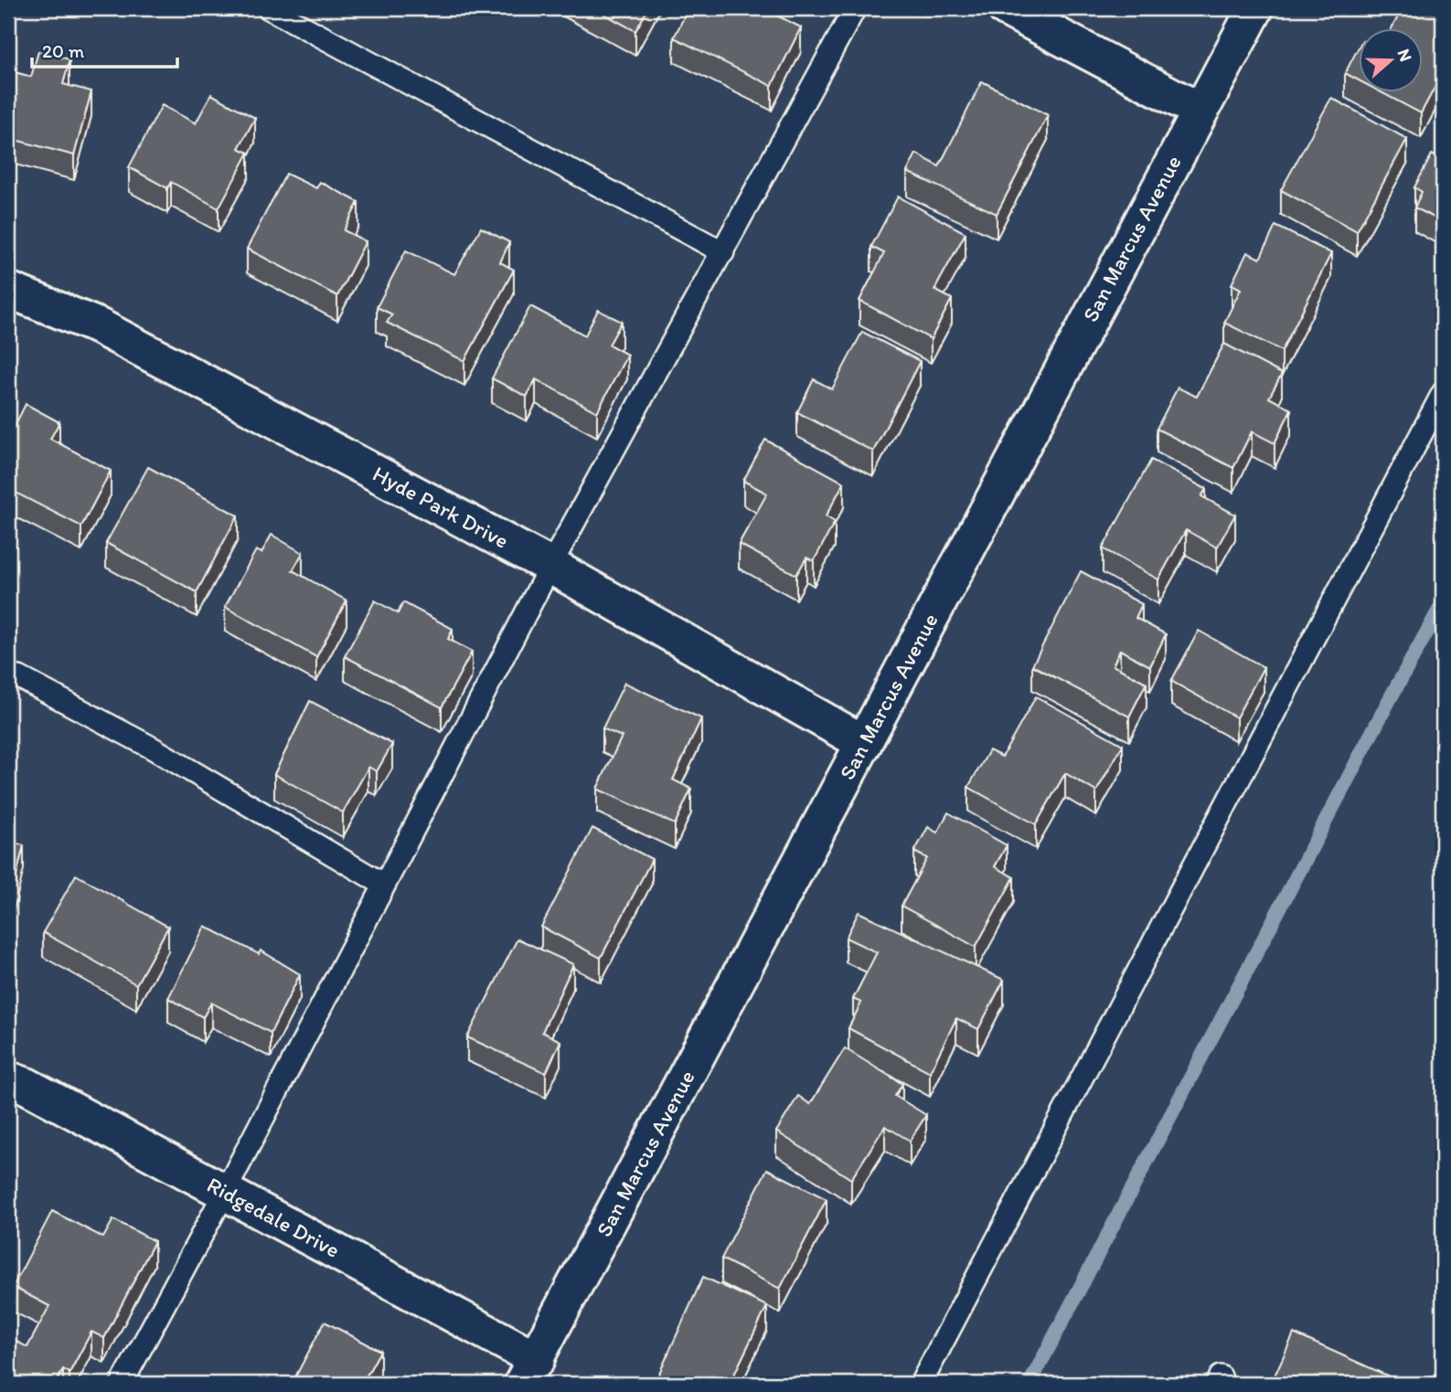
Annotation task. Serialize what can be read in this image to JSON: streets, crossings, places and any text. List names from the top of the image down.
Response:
{
  "streets": {
    "street": ["San Marcus Avenue", "Hyde Park Drive", "Ridgedale Drive"]
  },
  "crossings": [
    ["San Marcus Avenue", "Hyde Park Drive"],
    ["San Marcus Avenue", "Ridgedale Drive"]
  ],
  "scale_bar": "20 m",
  "north": "right"
}
